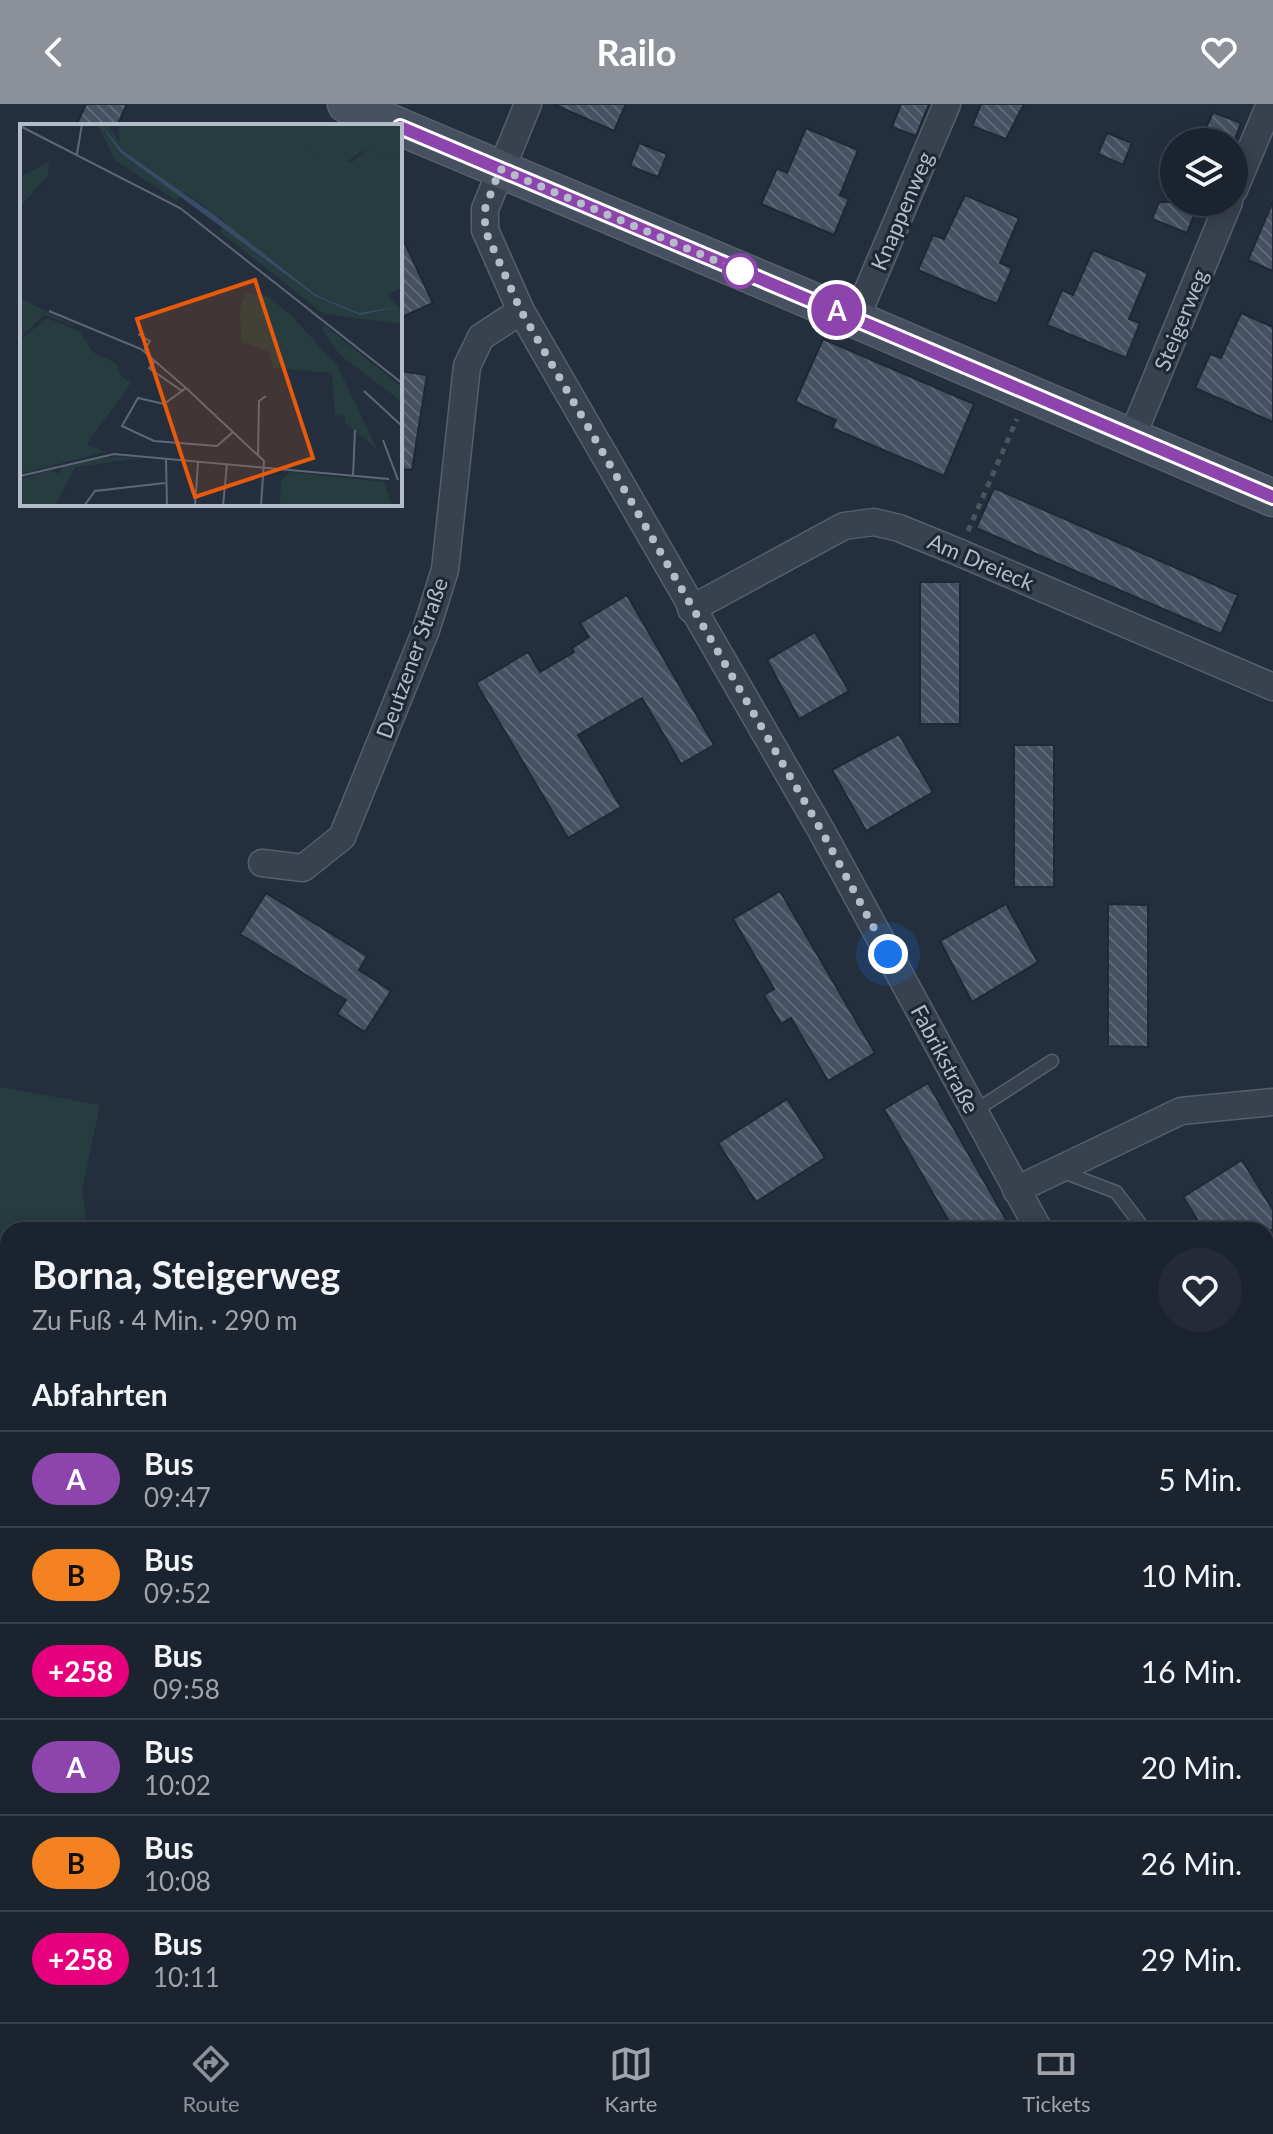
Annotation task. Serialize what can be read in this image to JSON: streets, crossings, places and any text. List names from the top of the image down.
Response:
{
  "streets": {
    "street": [
      "Knappenweg",
      "Steigerweg",
      "Am Dreieck",
      "Deutzener Straße",
      "Fabrikstraße"
    ]
  },
  "crossings": [
    ["Am Dreieck", "Fabrikstraße"],
    ["Deutzener Straße", "Fabrikstraße"]
  ],
  "lines": ["bus line A"],
  "page": {
    "header": "Railo",
    "on_map": "A",
    "heading": [
      ["Borna, Steigerweg", "Zu Fuß · 4 Min. · 290 m"],
      "Abfahrten"
    ],
    "list": [
      {
        "mark": "A",
        "name": "Bus",
        "note": "09:47",
        "value": "5 Min."
      },
      {
        "mark": "B",
        "name": "Bus",
        "note": "09:52",
        "value": "10 Min."
      },
      {
        "mark": "+258",
        "name": "Bus",
        "note": "09:58",
        "value": "16 Min."
      },
      {
        "mark": "A",
        "name": "Bus",
        "note": "10:02",
        "value": "20 Min."
      },
      {
        "mark": "B",
        "name": "Bus",
        "note": "10:08",
        "value": "26 Min."
      },
      {
        "mark": "+258",
        "name": "Bus",
        "note": "10:11",
        "value": "29 Min."
      }
    ],
    "tabs": ["Route", "Karte", "Tickets"]
  }
}
